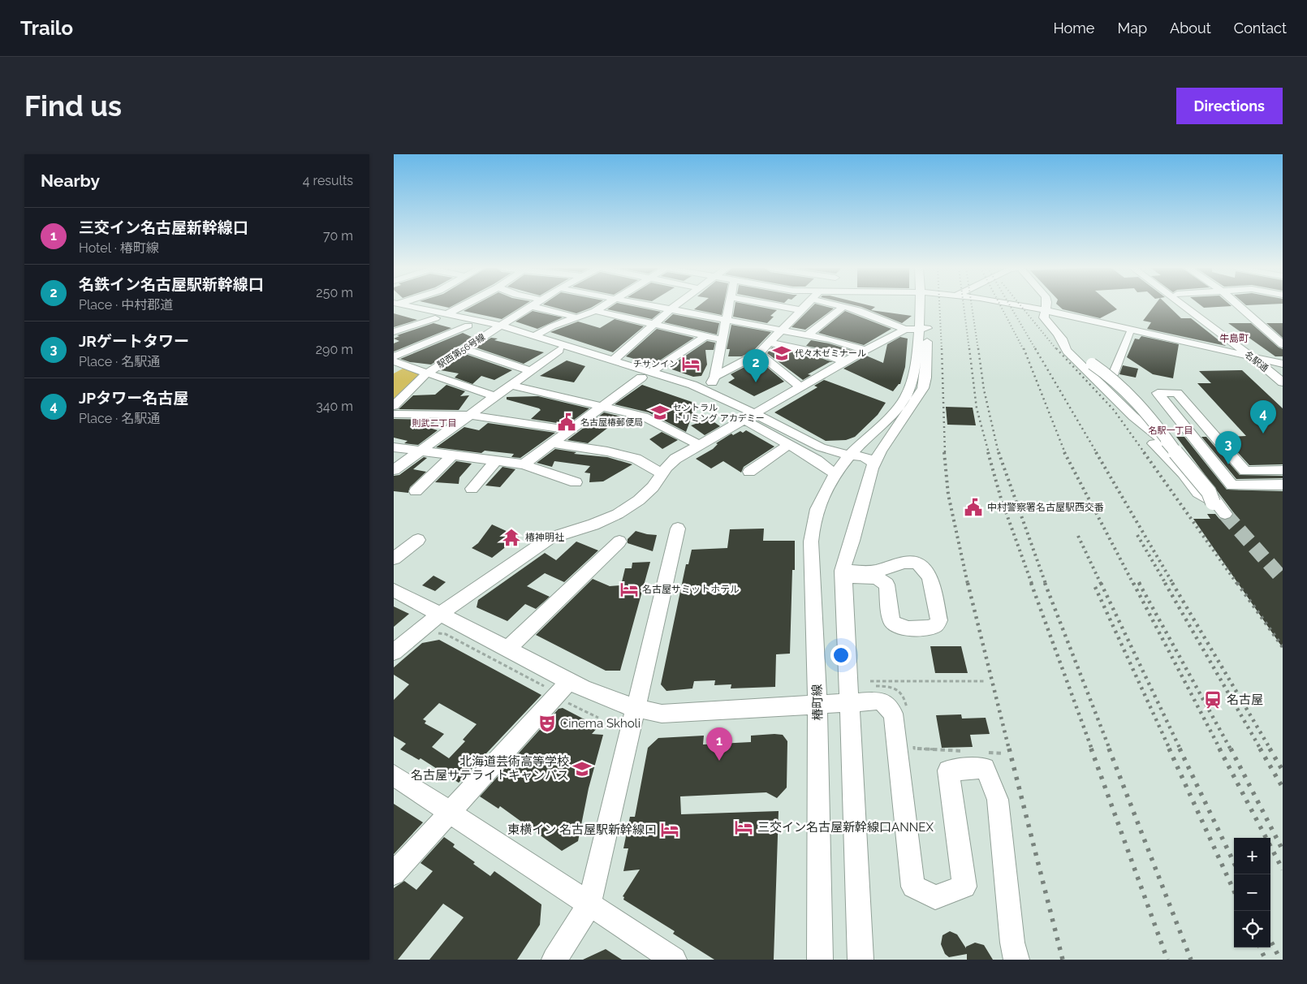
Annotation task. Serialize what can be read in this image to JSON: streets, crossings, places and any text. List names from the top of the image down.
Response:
{
  "streets": {
    "street": ["駅西第56号線", "名駅通", "椿町線"]
  },
  "districts": ["牛島町", "則武二丁目", "名駅一丁目"],
  "places": {
    "school or university": ["代々木ゼミナール", "セントラル トリミング アカデミー", "北海道芸術高等学校 名古屋サテライトキャンパス"],
    "hotel": [
      "チサンイン",
      "名古屋サミットホテル",
      "三交イン名古屋新幹線口ANNEX",
      "東横イン 名古屋駅新幹線口"
    ],
    "public building": ["名古屋椿郵便局", "中村警察署名古屋駅西交番"],
    "temple": ["椿神明社"],
    "station": ["名古屋"],
    "theatre": ["Cinema Skholi"]
  },
  "page": {
    "header": "Trailo",
    "nav": [
      "Home",
      "Map",
      "About",
      "Contact"
    ],
    "buttons": "Directions",
    "title": "Find us",
    "heading": ["Nearby", "4 results"],
    "list": [
      {
        "mark": "1",
        "name": "三交イン名古屋新幹線口",
        "note": "Hotel · 椿町線",
        "value": "70 m"
      },
      {
        "mark": "2",
        "name": "名鉄イン名古屋駅新幹線口",
        "note": "Place · 中村郡道",
        "value": "250 m"
      },
      {
        "mark": "3",
        "name": "JRゲートタワー",
        "note": "Place · 名駅通",
        "value": "290 m"
      },
      {
        "mark": "4",
        "name": "JPタワー名古屋",
        "note": "Place · 名駅通",
        "value": "340 m"
      }
    ],
    "pins": [
      "2",
      "4",
      "3",
      "1"
    ],
    "map_buttons": ["+", "−"]
  }
}
